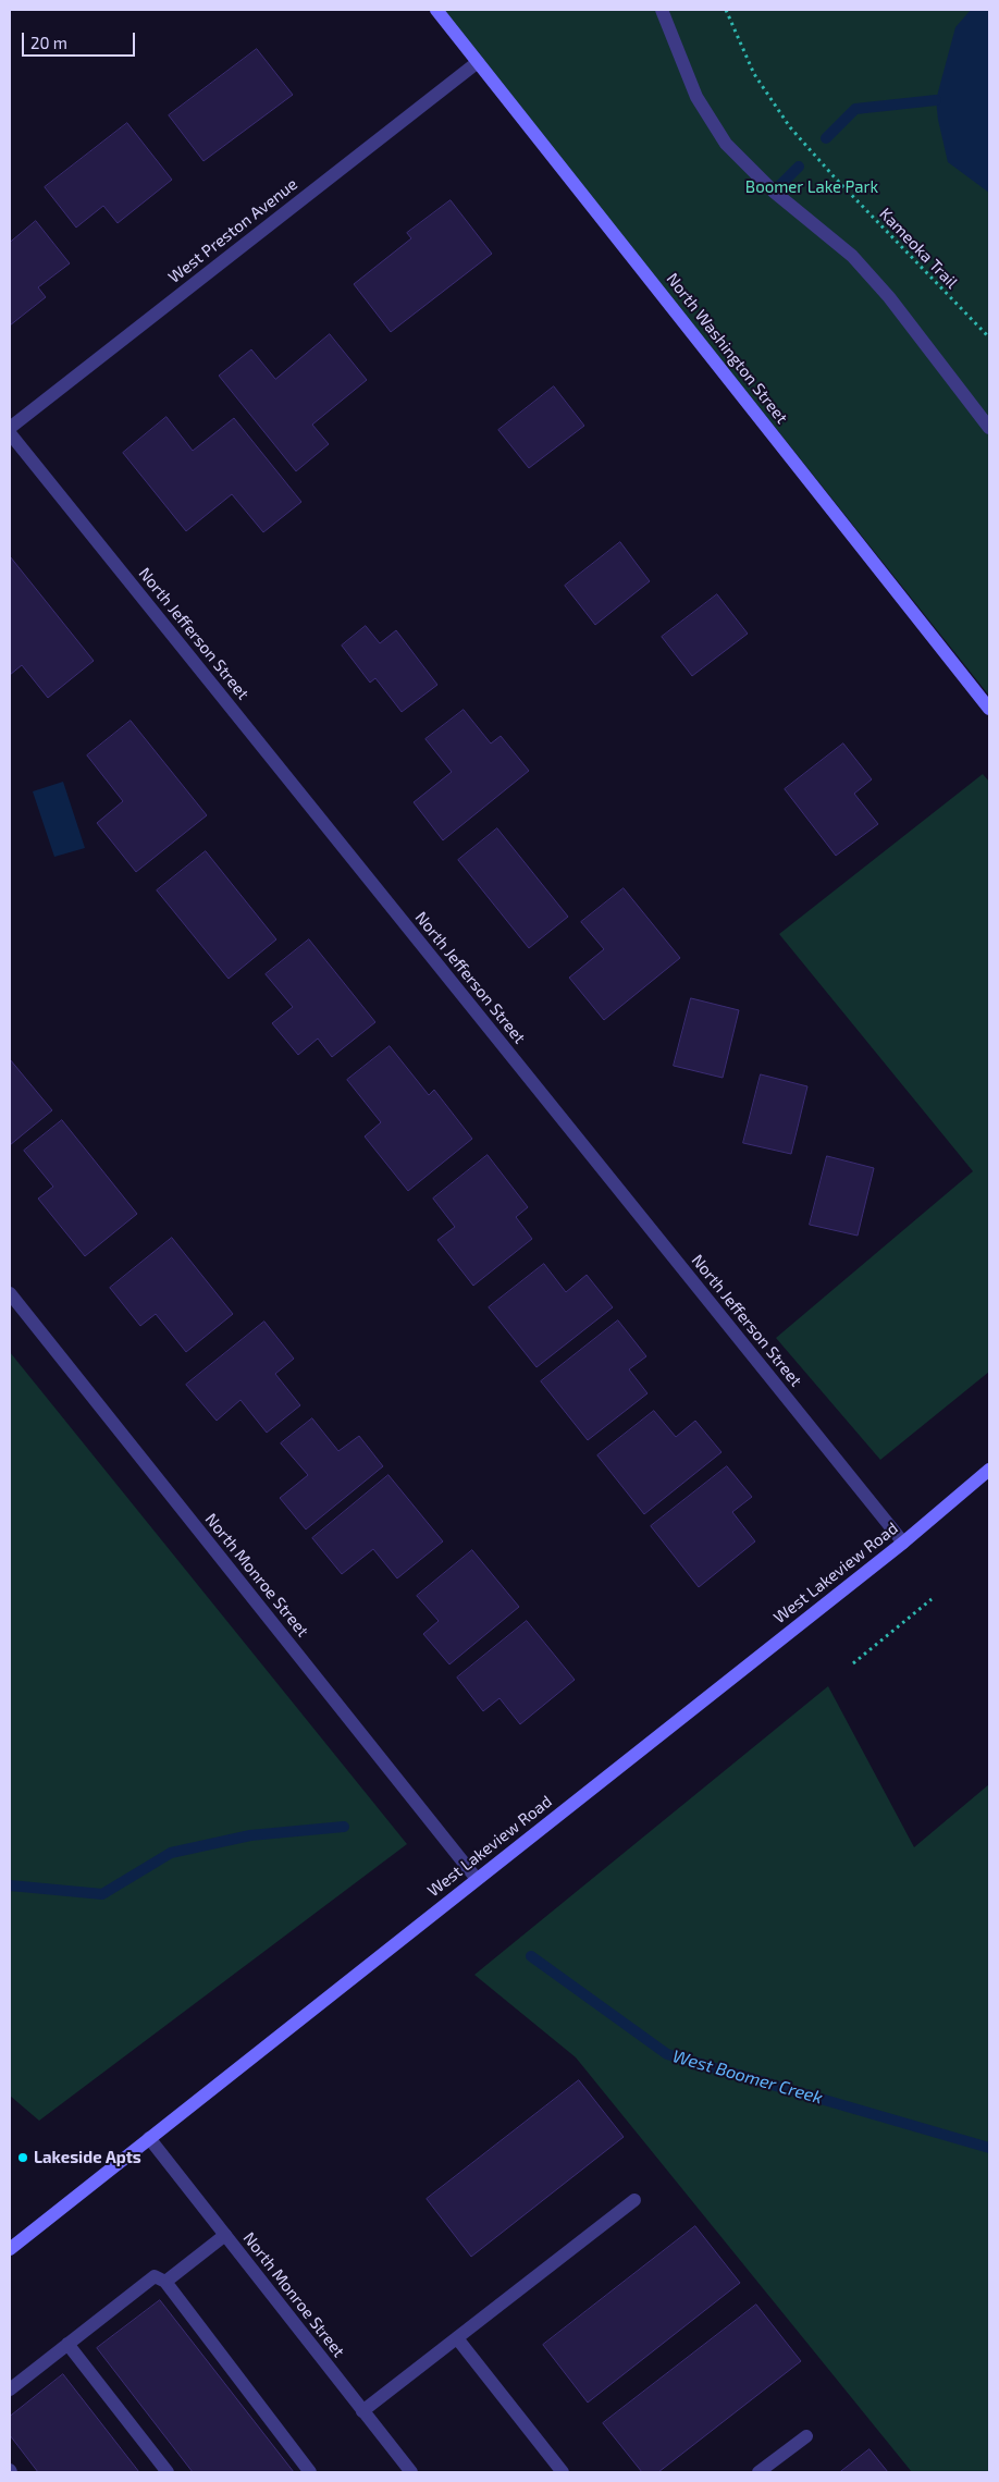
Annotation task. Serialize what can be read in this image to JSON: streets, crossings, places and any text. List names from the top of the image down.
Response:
{
  "streets": {
    "main road": ["North Washington Street", "West Lakeview Road"],
    "street": ["West Preston Avenue", "North Jefferson Street", "North Monroe Street"],
    "path": ["Kameoka Trail"]
  },
  "crossings": [
    ["West Preston Avenue", "North Washington Street"],
    ["North Jefferson Street", "West Lakeview Road"],
    ["West Lakeview Road", "North Monroe Street"]
  ],
  "water": ["West Boomer Creek"],
  "parks": ["Boomer Lake Park"],
  "places": ["Lakeside Apts"],
  "scale_bar": "20 m"
}
